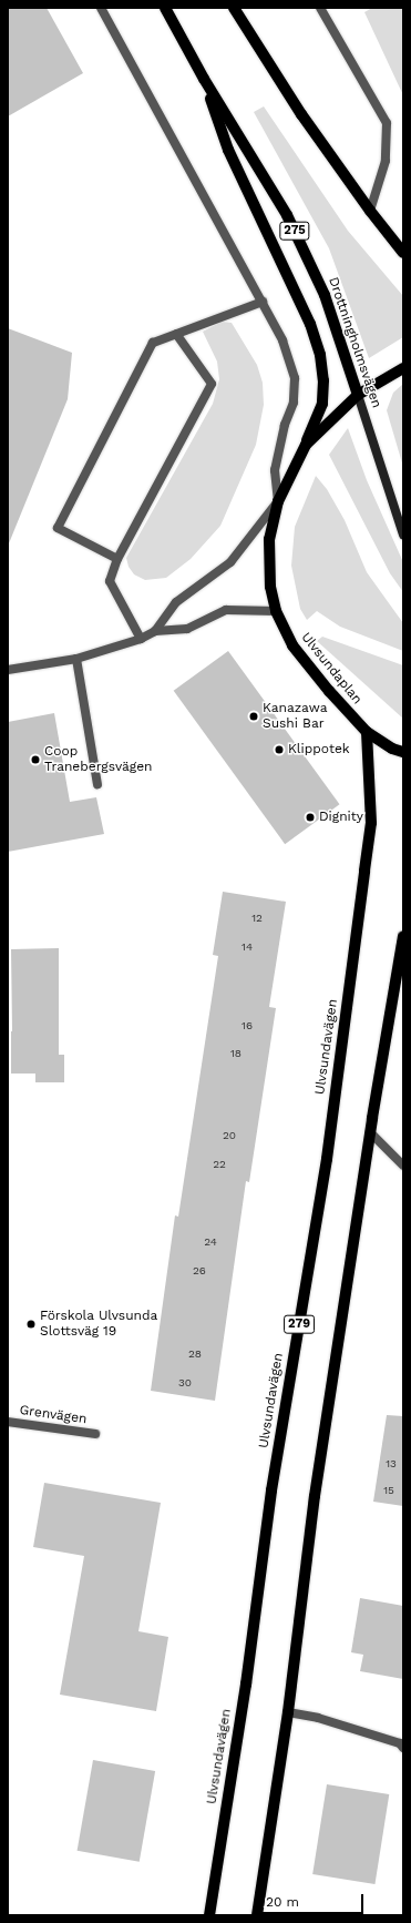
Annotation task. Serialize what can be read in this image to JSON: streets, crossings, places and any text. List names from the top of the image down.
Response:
{
  "streets": {
    "main road": [
      "275",
      "Drottningholmsvägen",
      "Ulvsundaplan",
      "Ulvsundavägen",
      "279"
    ],
    "street": ["Grenvägen"]
  },
  "crossings": [
    ["Drottningholmsvägen", "Ulvsundaplan"],
    ["Ulvsundaplan", "Ulvsundavägen"]
  ],
  "places": [
    "Kanazawa Sushi Bar",
    "Klippotek",
    "Coop Tranebergsvägen",
    "Dignity",
    "Förskola Ulvsunda Slottsväg 19"
  ],
  "house_numbers": [
    "12",
    "14",
    "16",
    "18",
    "20",
    "22",
    "24",
    "26",
    "28",
    "30",
    "13",
    "15"
  ],
  "scale_bar": "20 m"
}
